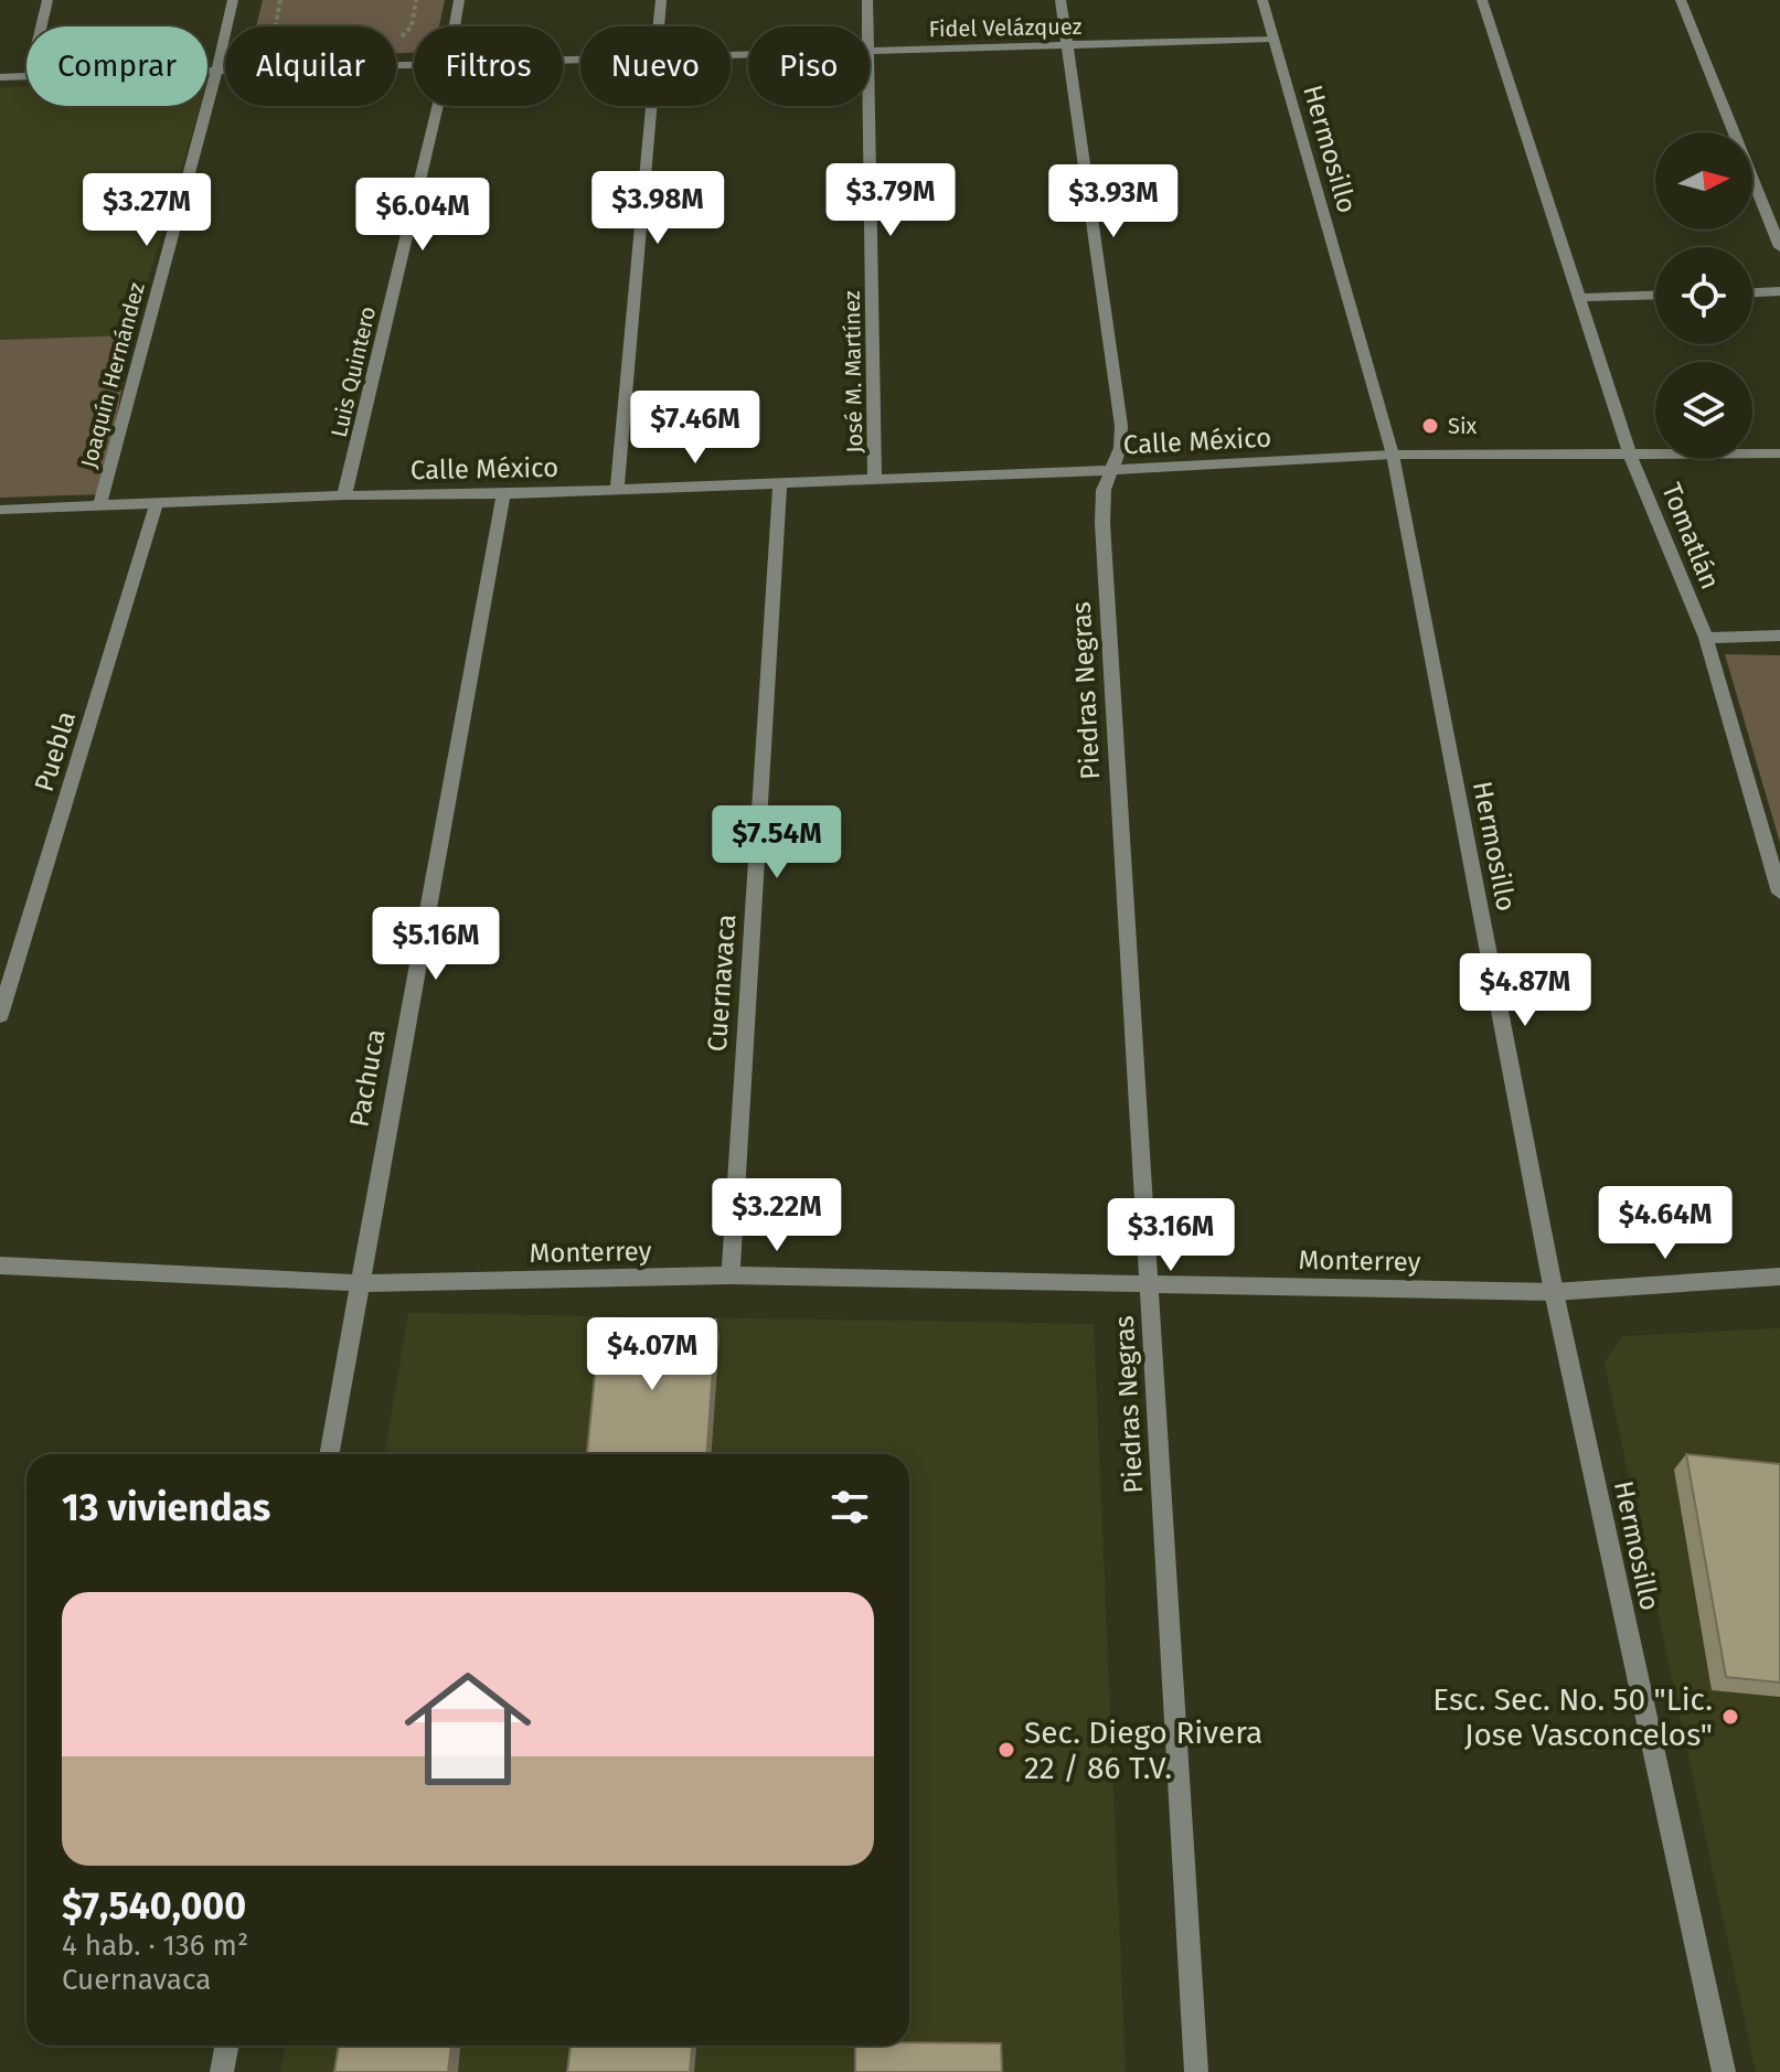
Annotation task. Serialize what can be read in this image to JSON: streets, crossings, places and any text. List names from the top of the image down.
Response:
{
  "streets": {
    "street": [
      "Fidel Velázquez",
      "Hermosillo",
      "Luis Quintero",
      "José M. Martínez",
      "Joaquín Hernández",
      "Calle México",
      "Tomatlán",
      "Piedras Negras",
      "Puebla",
      "Cuernavaca",
      "Pachuca",
      "Monterrey"
    ]
  },
  "crossings": [
    ["Fidel Velázquez", "Hermosillo"],
    ["Fidel Velázquez", "Joaquín Hernández"],
    ["Fidel Velázquez", "Piedras Negras"],
    ["Hermosillo", "Calle México"],
    ["Hermosillo", "Monterrey"],
    ["Luis Quintero", "Calle México"],
    ["José M. Martínez", "Calle México"],
    ["Joaquín Hernández", "Calle México"],
    ["Calle México", "Tomatlán"],
    ["Calle México", "Piedras Negras"],
    ["Calle México", "Puebla"],
    ["Calle México", "Cuernavaca"],
    ["Calle México", "Pachuca"],
    ["Piedras Negras", "Monterrey"],
    ["Cuernavaca", "Monterrey"],
    ["Pachuca", "Monterrey"]
  ],
  "places": ["Six", "Esc. Sec. No. 50 \"Lic. Jose Vasconcelos\"", "Sec. Diego Rivera 22 / 86 T.V."],
  "north": "right",
  "page": {
    "chip": [
      "Comprar",
      "Alquilar",
      "Filtros",
      "Nuevo",
      "Piso"
    ],
    "price": [
      "$3.79M",
      "$3.93M",
      "$3.98M",
      "$3.27M",
      "$6.04M",
      "$7.46M",
      "$7.54M",
      "$5.16M",
      "$4.87M",
      "$3.22M",
      "$4.64M",
      "$3.16M",
      "$4.07M"
    ],
    "heading": "13 viviendas",
    "list": [
      {
        "name": "$7,540,000",
        "note": "4 hab. · 136 m² · Cuernavaca"
      }
    ]
  }
}
